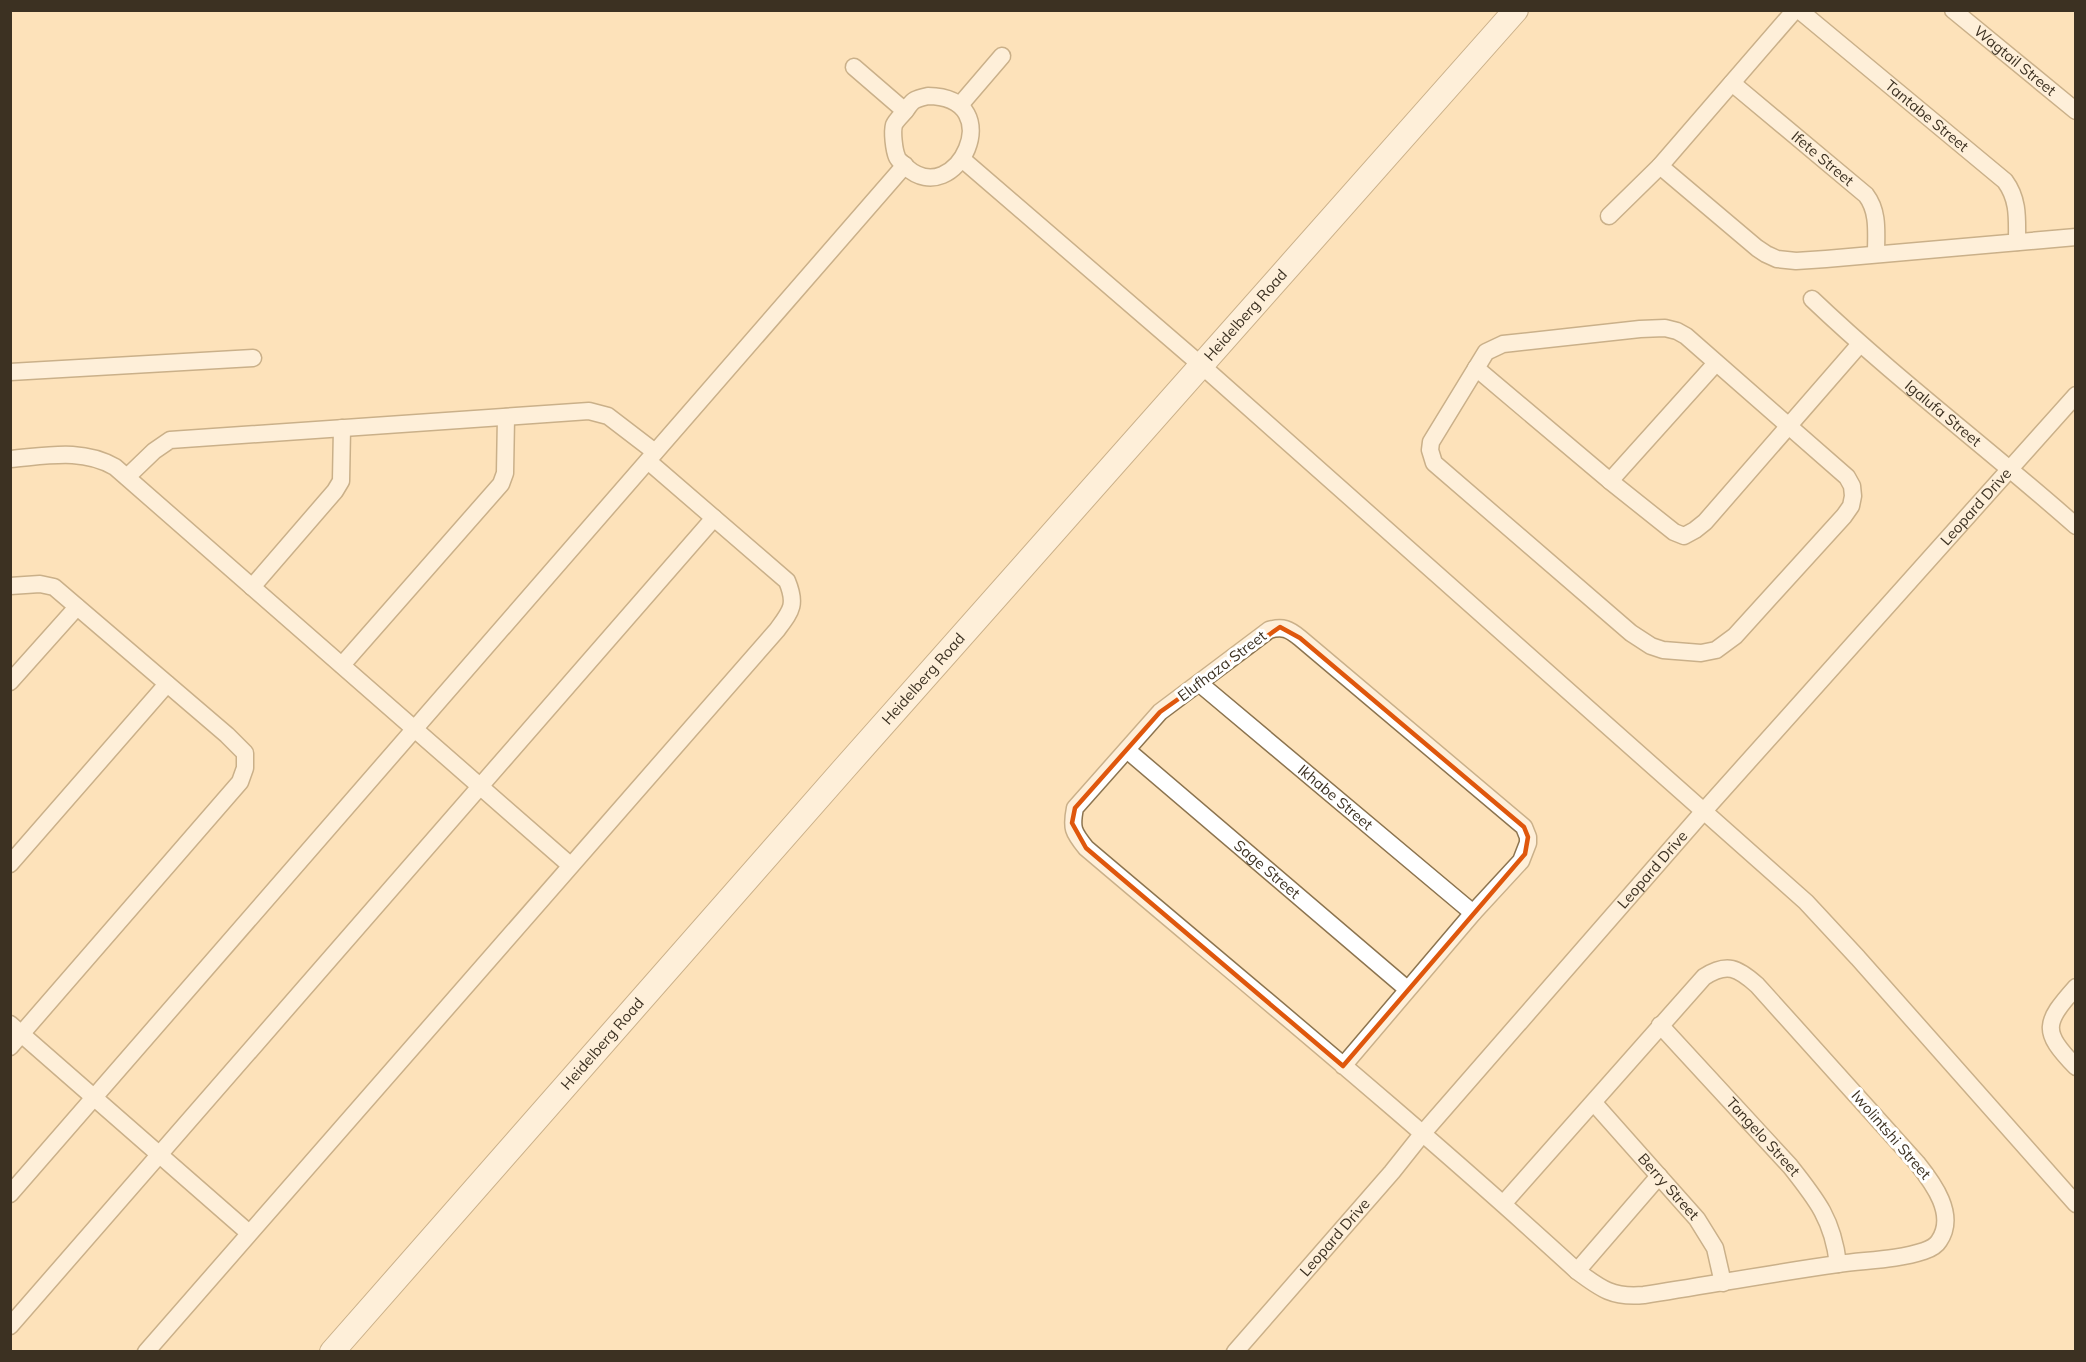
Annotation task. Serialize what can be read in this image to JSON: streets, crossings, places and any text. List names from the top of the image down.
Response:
{
  "streets": {
    "main road": ["Heidelberg Road"],
    "street": [
      "Wagtail Street",
      "Tantabe Street",
      "Ifete Street",
      "Igalufa Street",
      "Leopard Drive",
      "Elufhaza Street",
      "Ikhabe Street",
      "Sage Street",
      "Iwolintshi Street",
      "Tangelo Street",
      "Berry Street"
    ]
  },
  "crossings": [
    ["Igalufa Street", "Leopard Drive"],
    ["Leopard Drive", "Elufhaza Street"],
    ["Leopard Drive", "Iwolintshi Street"],
    ["Elufhaza Street", "Ikhabe Street"],
    ["Elufhaza Street", "Sage Street"],
    ["Elufhaza Street", "Iwolintshi Street"],
    ["Iwolintshi Street", "Tangelo Street"],
    ["Iwolintshi Street", "Berry Street"]
  ]
}
